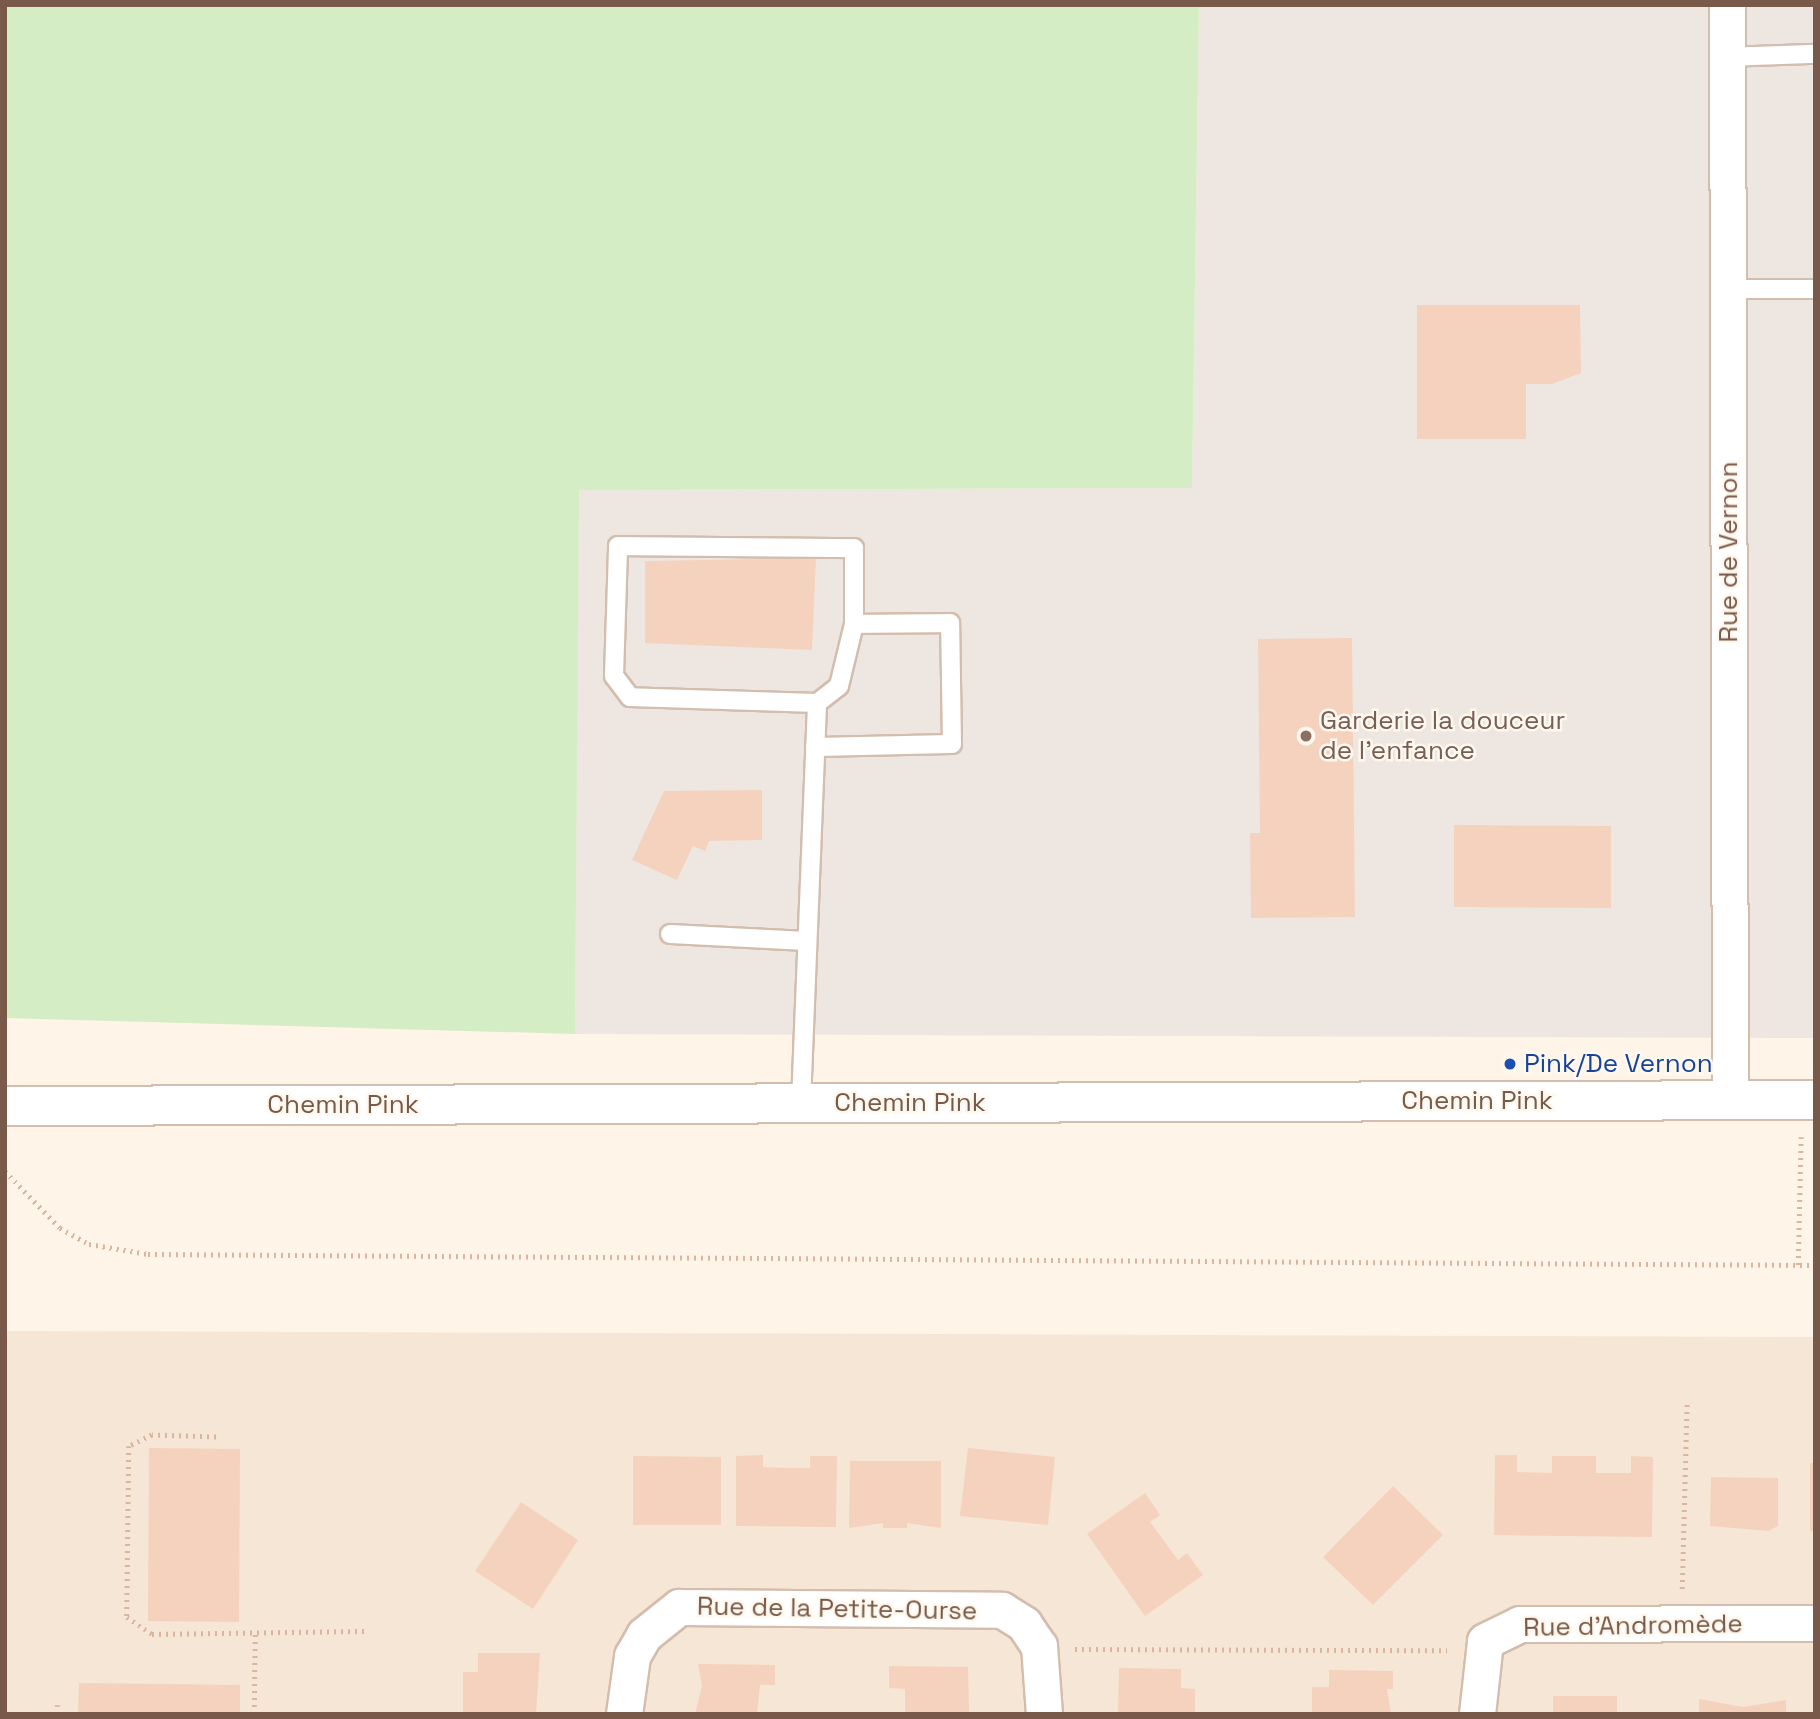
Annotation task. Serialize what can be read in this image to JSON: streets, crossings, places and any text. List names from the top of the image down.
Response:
{
  "streets": {
    "main road": ["Chemin Pink"],
    "street": ["Rue de Vernon", "Rue de la Petite-Ourse", "Rue d'Andromède"]
  },
  "crossings": [
    ["Rue de Vernon", "Chemin Pink"]
  ],
  "places": ["Garderie la douceur de l'enfance", "Pink/De Vernon"]
}
